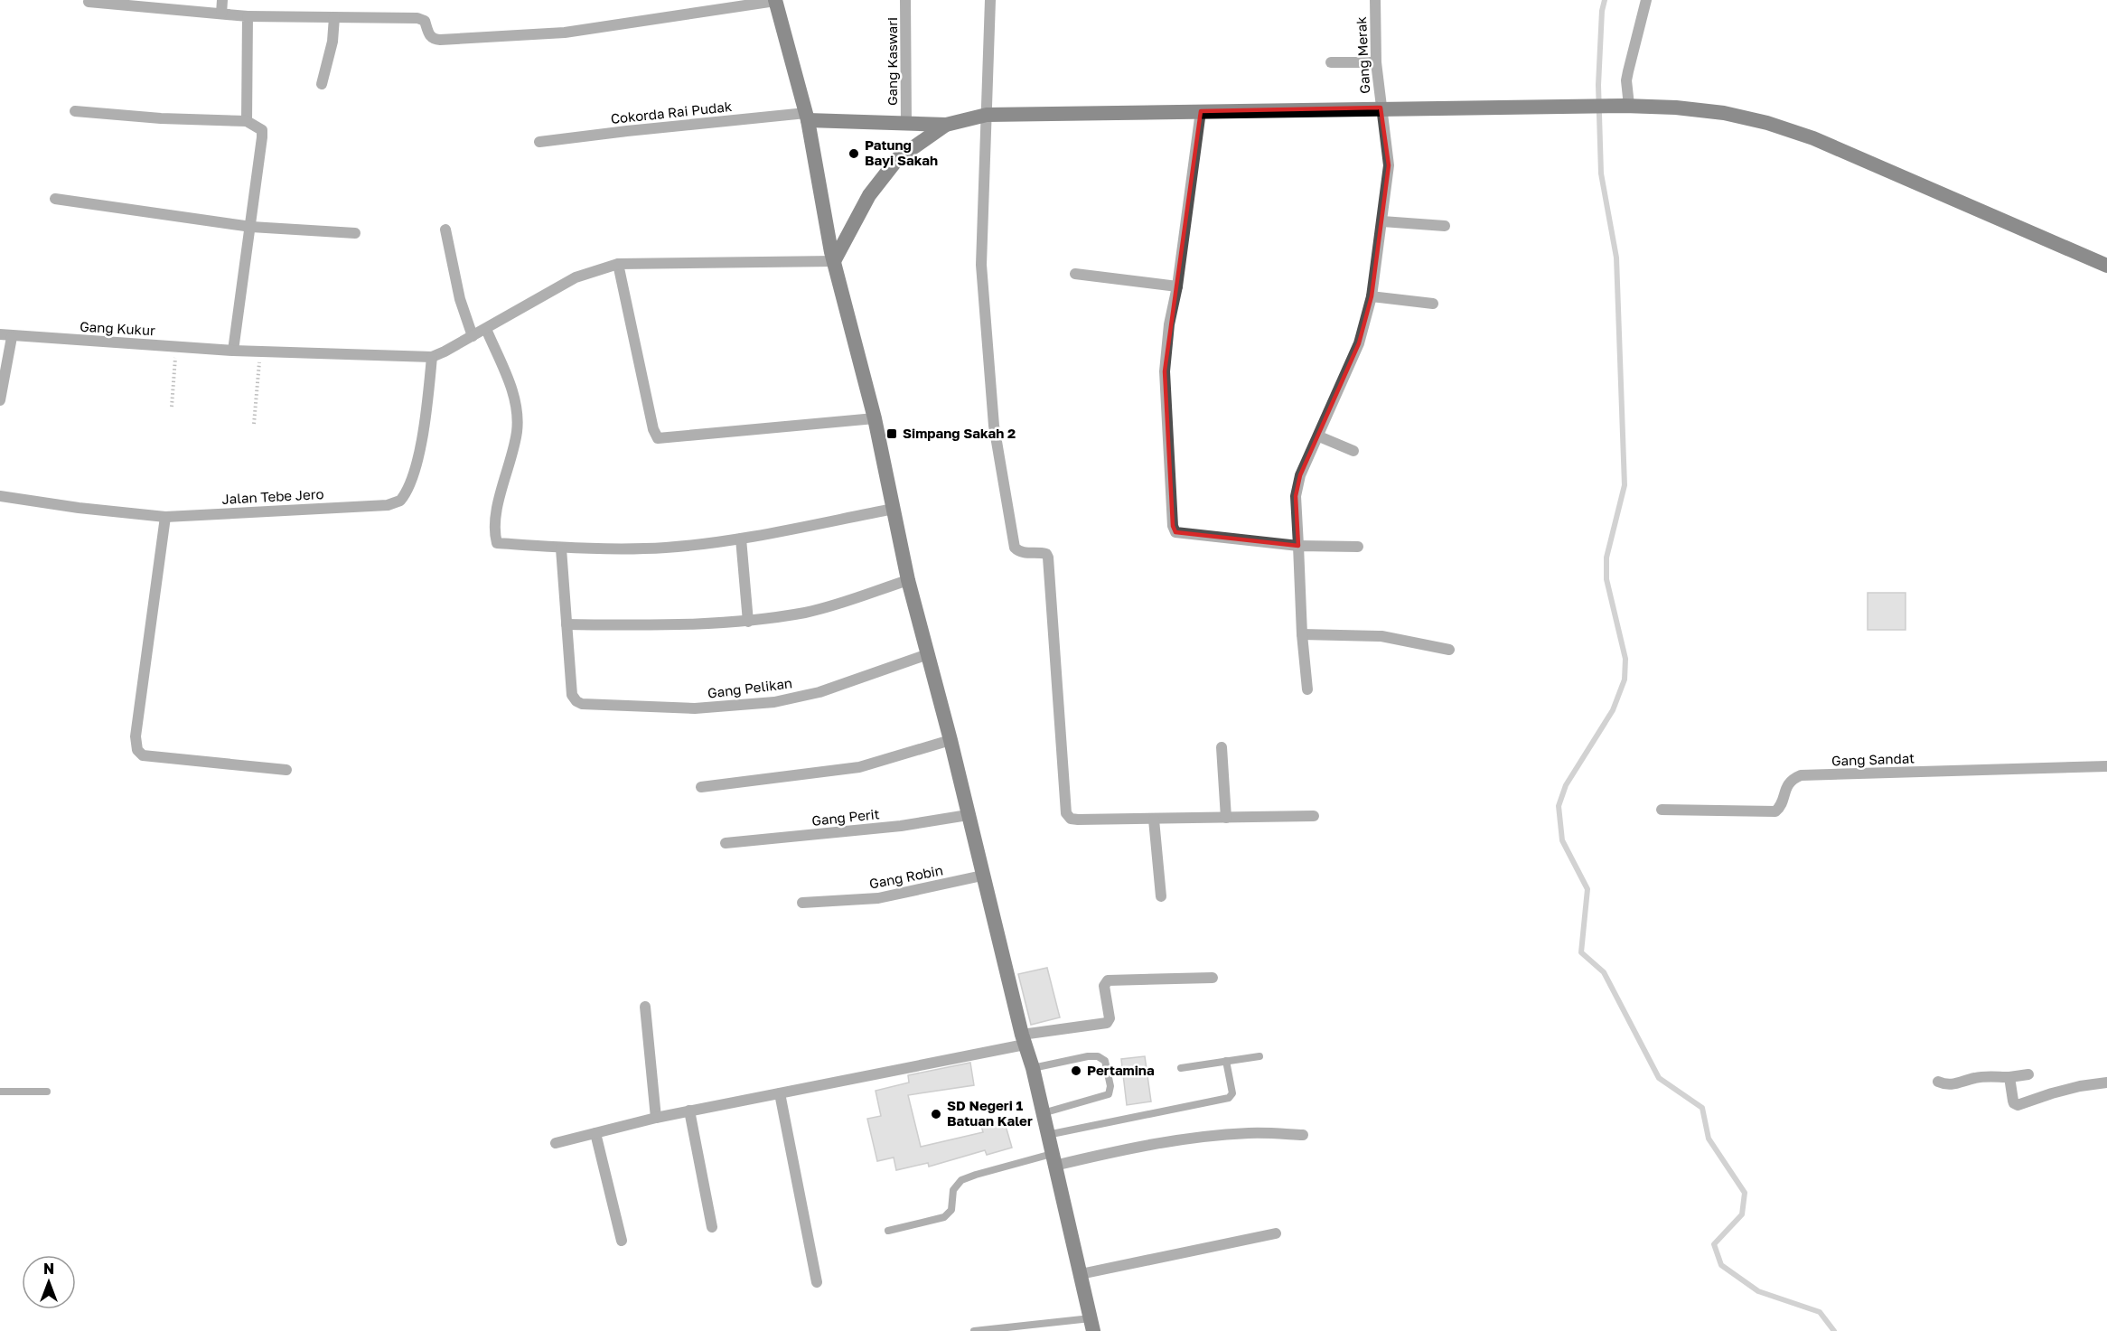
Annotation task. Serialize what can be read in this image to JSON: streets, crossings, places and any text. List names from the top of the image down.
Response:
{
  "streets": {
    "street": [
      "Gang Merak",
      "Gang Kaswari",
      "Cokorda Rai Pudak",
      "Gang Kukur",
      "Jalan Tebe Jero",
      "Gang Pelikan",
      "Gang Sandat",
      "Gang Perit",
      "Gang Robin"
    ]
  },
  "crossings": [
    ["Gang Kukur", "Jalan Tebe Jero"]
  ],
  "places": {
    "other": ["Patung Bayi Sakah", "Pertamina", "SD Negeri 1 Batuan Kaler"],
    "transit": ["Simpang Sakah 2"]
  },
  "north": "top"
}
